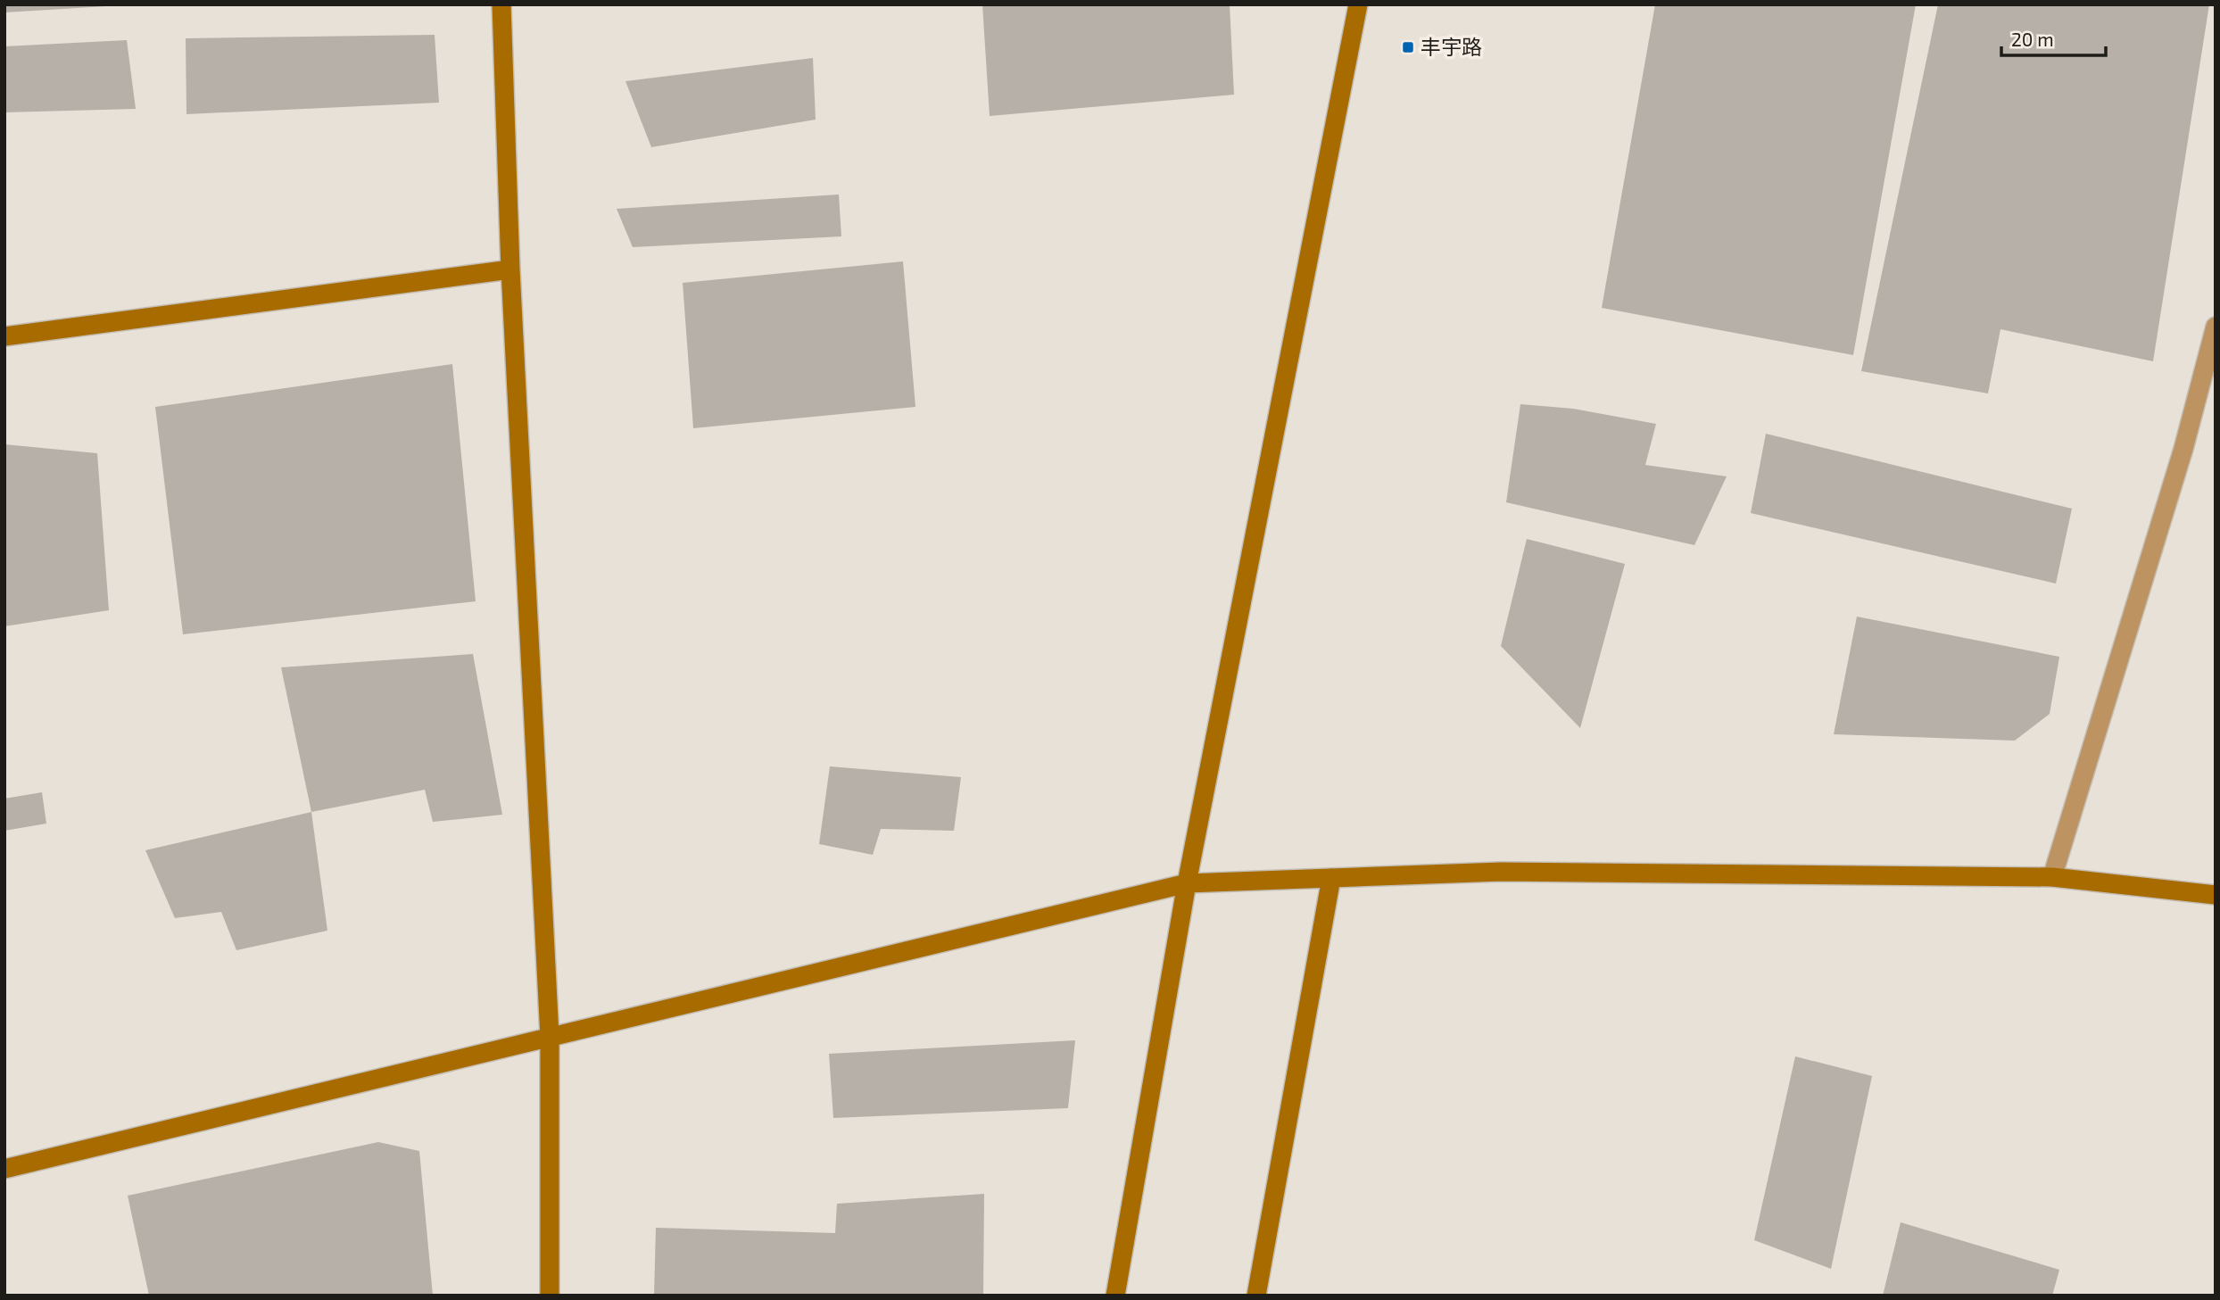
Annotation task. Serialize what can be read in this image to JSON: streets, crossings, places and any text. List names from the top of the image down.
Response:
{
  "places": {
    "transit": ["丰宇路"]
  },
  "scale_bar": "20 m"
}
